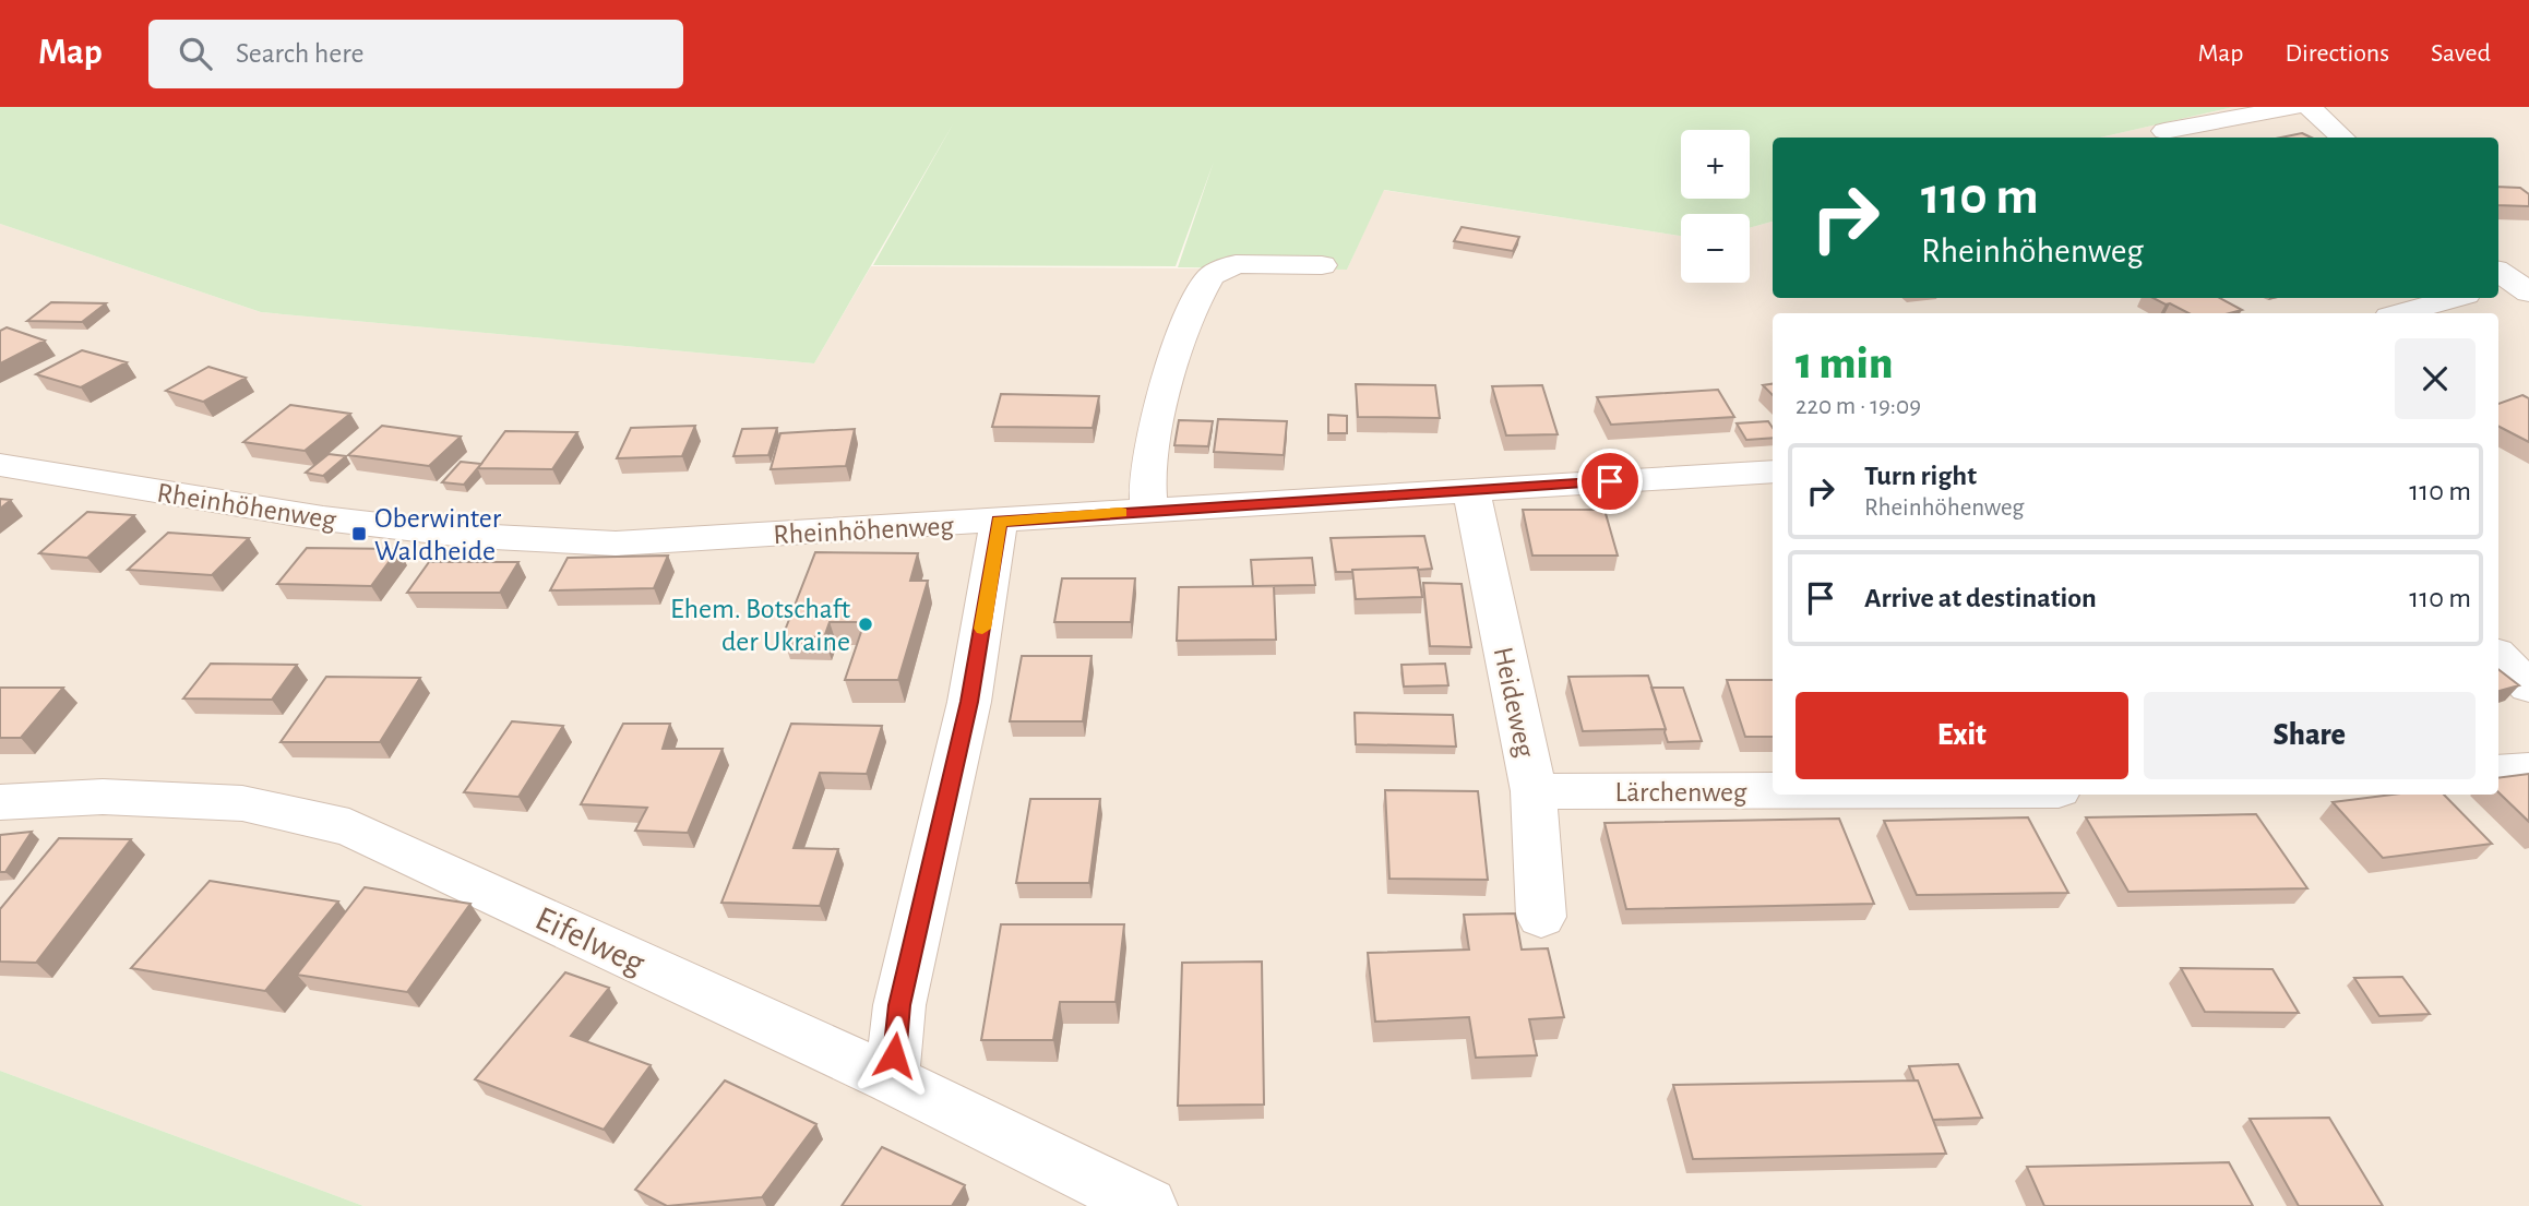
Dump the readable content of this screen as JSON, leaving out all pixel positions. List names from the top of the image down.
{
  "streets": {
    "street": [
      "Rheinhöhenweg",
      "Heideweg",
      "Lärchenweg",
      "Eifelweg"
    ]
  },
  "crossings": [
    ["Rheinhöhenweg", "Heideweg"],
    ["Heideweg", "Lärchenweg"]
  ],
  "places": {
    "transit": ["Oberwinter Waldheide"],
    "other": ["Ehem. Botschaft der Ukraine"]
  },
  "page": {
    "header": "Map",
    "search": "Search here",
    "nav": ["Map", "Directions", "Saved"],
    "map_buttons": ["+", "−"],
    "turn": ["110 m", "Rheinhöhenweg"],
    "heading": ["1 min", "220 m · 19:09"],
    "list": [
      {
        "name": "Turn right",
        "note": "Rheinhöhenweg",
        "value": "110 m"
      },
      {
        "name": "Arrive at destination",
        "value": "110 m"
      }
    ],
    "buttons": ["Exit", "Share"]
  }
}
